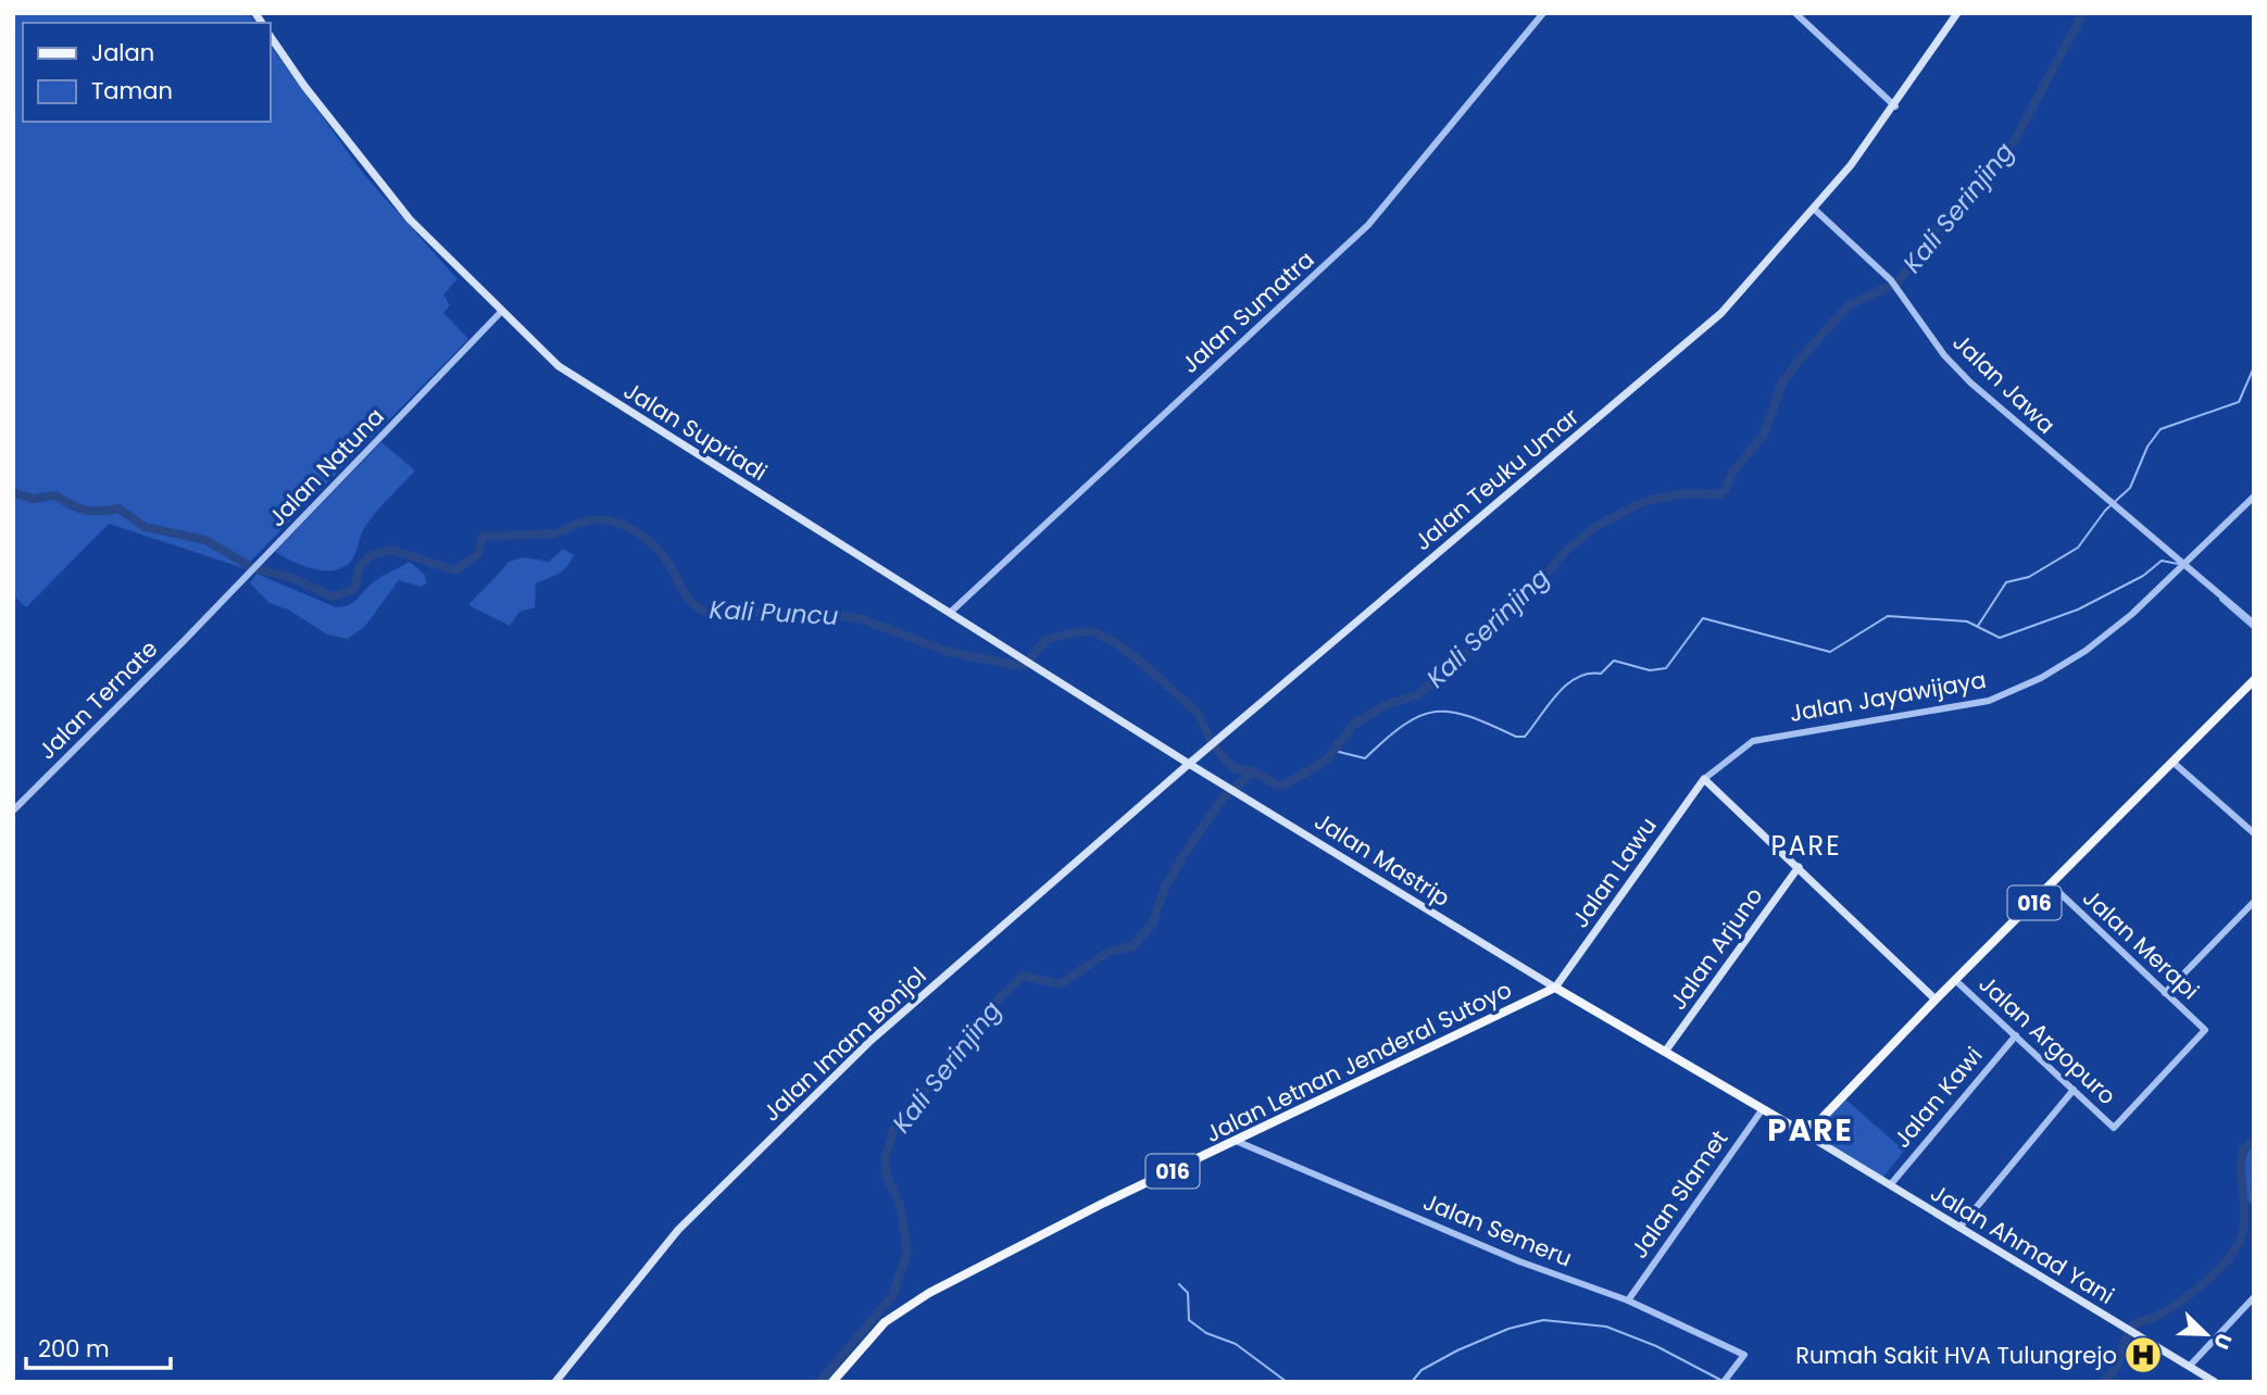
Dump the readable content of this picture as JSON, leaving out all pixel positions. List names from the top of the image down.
{
  "streets": {
    "main road": [
      "Jalan Supriadi",
      "Jalan Teuku Umar",
      "Jalan Mastrip",
      "Jalan Lawu",
      "016",
      "Jalan Arjuno",
      "Jalan Imam Bonjol",
      "Jalan Letnan Jenderal Sutoyo",
      "Jalan Ahmad Yani"
    ],
    "street": [
      "Jalan Sumatra",
      "Jalan Jawa",
      "Jalan Natuna",
      "Jalan Jayawijaya",
      "Jalan Ternate",
      "Jalan Merapi",
      "Jalan Argopuro",
      "Jalan Kawi",
      "Jalan Slamet",
      "Jalan Semeru"
    ]
  },
  "crossings": [
    ["Jalan Sumatra", "Jalan Supriadi"],
    ["Jalan Jawa", "Jalan Teuku Umar"],
    ["Jalan Jawa", "Jalan Jayawijaya"],
    ["Jalan Supriadi", "Jalan Natuna"],
    ["Jalan Supriadi", "Jalan Teuku Umar"],
    ["Jalan Supriadi", "Jalan Mastrip"],
    ["Jalan Supriadi", "Jalan Imam Bonjol"],
    ["Jalan Natuna", "Jalan Ternate"],
    ["Jalan Teuku Umar", "Jalan Mastrip"],
    ["Jalan Teuku Umar", "Jalan Imam Bonjol"],
    ["Jalan Jayawijaya", "Jalan Lawu"],
    ["Jalan Mastrip", "Jalan Lawu"],
    ["Jalan Mastrip", "Jalan Imam Bonjol"],
    ["Jalan Mastrip", "Jalan Letnan Jenderal Sutoyo"],
    ["Jalan Lawu", "Jalan Letnan Jenderal Sutoyo"],
    ["016", "Jalan Merapi"],
    ["016", "Jalan Argopuro"],
    ["016", "Jalan Letnan Jenderal Sutoyo"],
    ["016", "Jalan Ahmad Yani"],
    ["Jalan Merapi", "Jalan Argopuro"],
    ["Jalan Argopuro", "Jalan Kawi"],
    ["Jalan Letnan Jenderal Sutoyo", "Jalan Semeru"],
    ["Jalan Kawi", "Jalan Ahmad Yani"],
    ["Jalan Slamet", "Jalan Semeru"]
  ],
  "districts": ["PARE", "PARE"],
  "water": ["Kali Serinjing", "Kali Puncu"],
  "places": {
    "hospital": ["Rumah Sakit HVA Tulungrejo"]
  },
  "legend": ["Jalan", "Taman"],
  "scale_bar": "200 m",
  "north": "bottom right"
}
